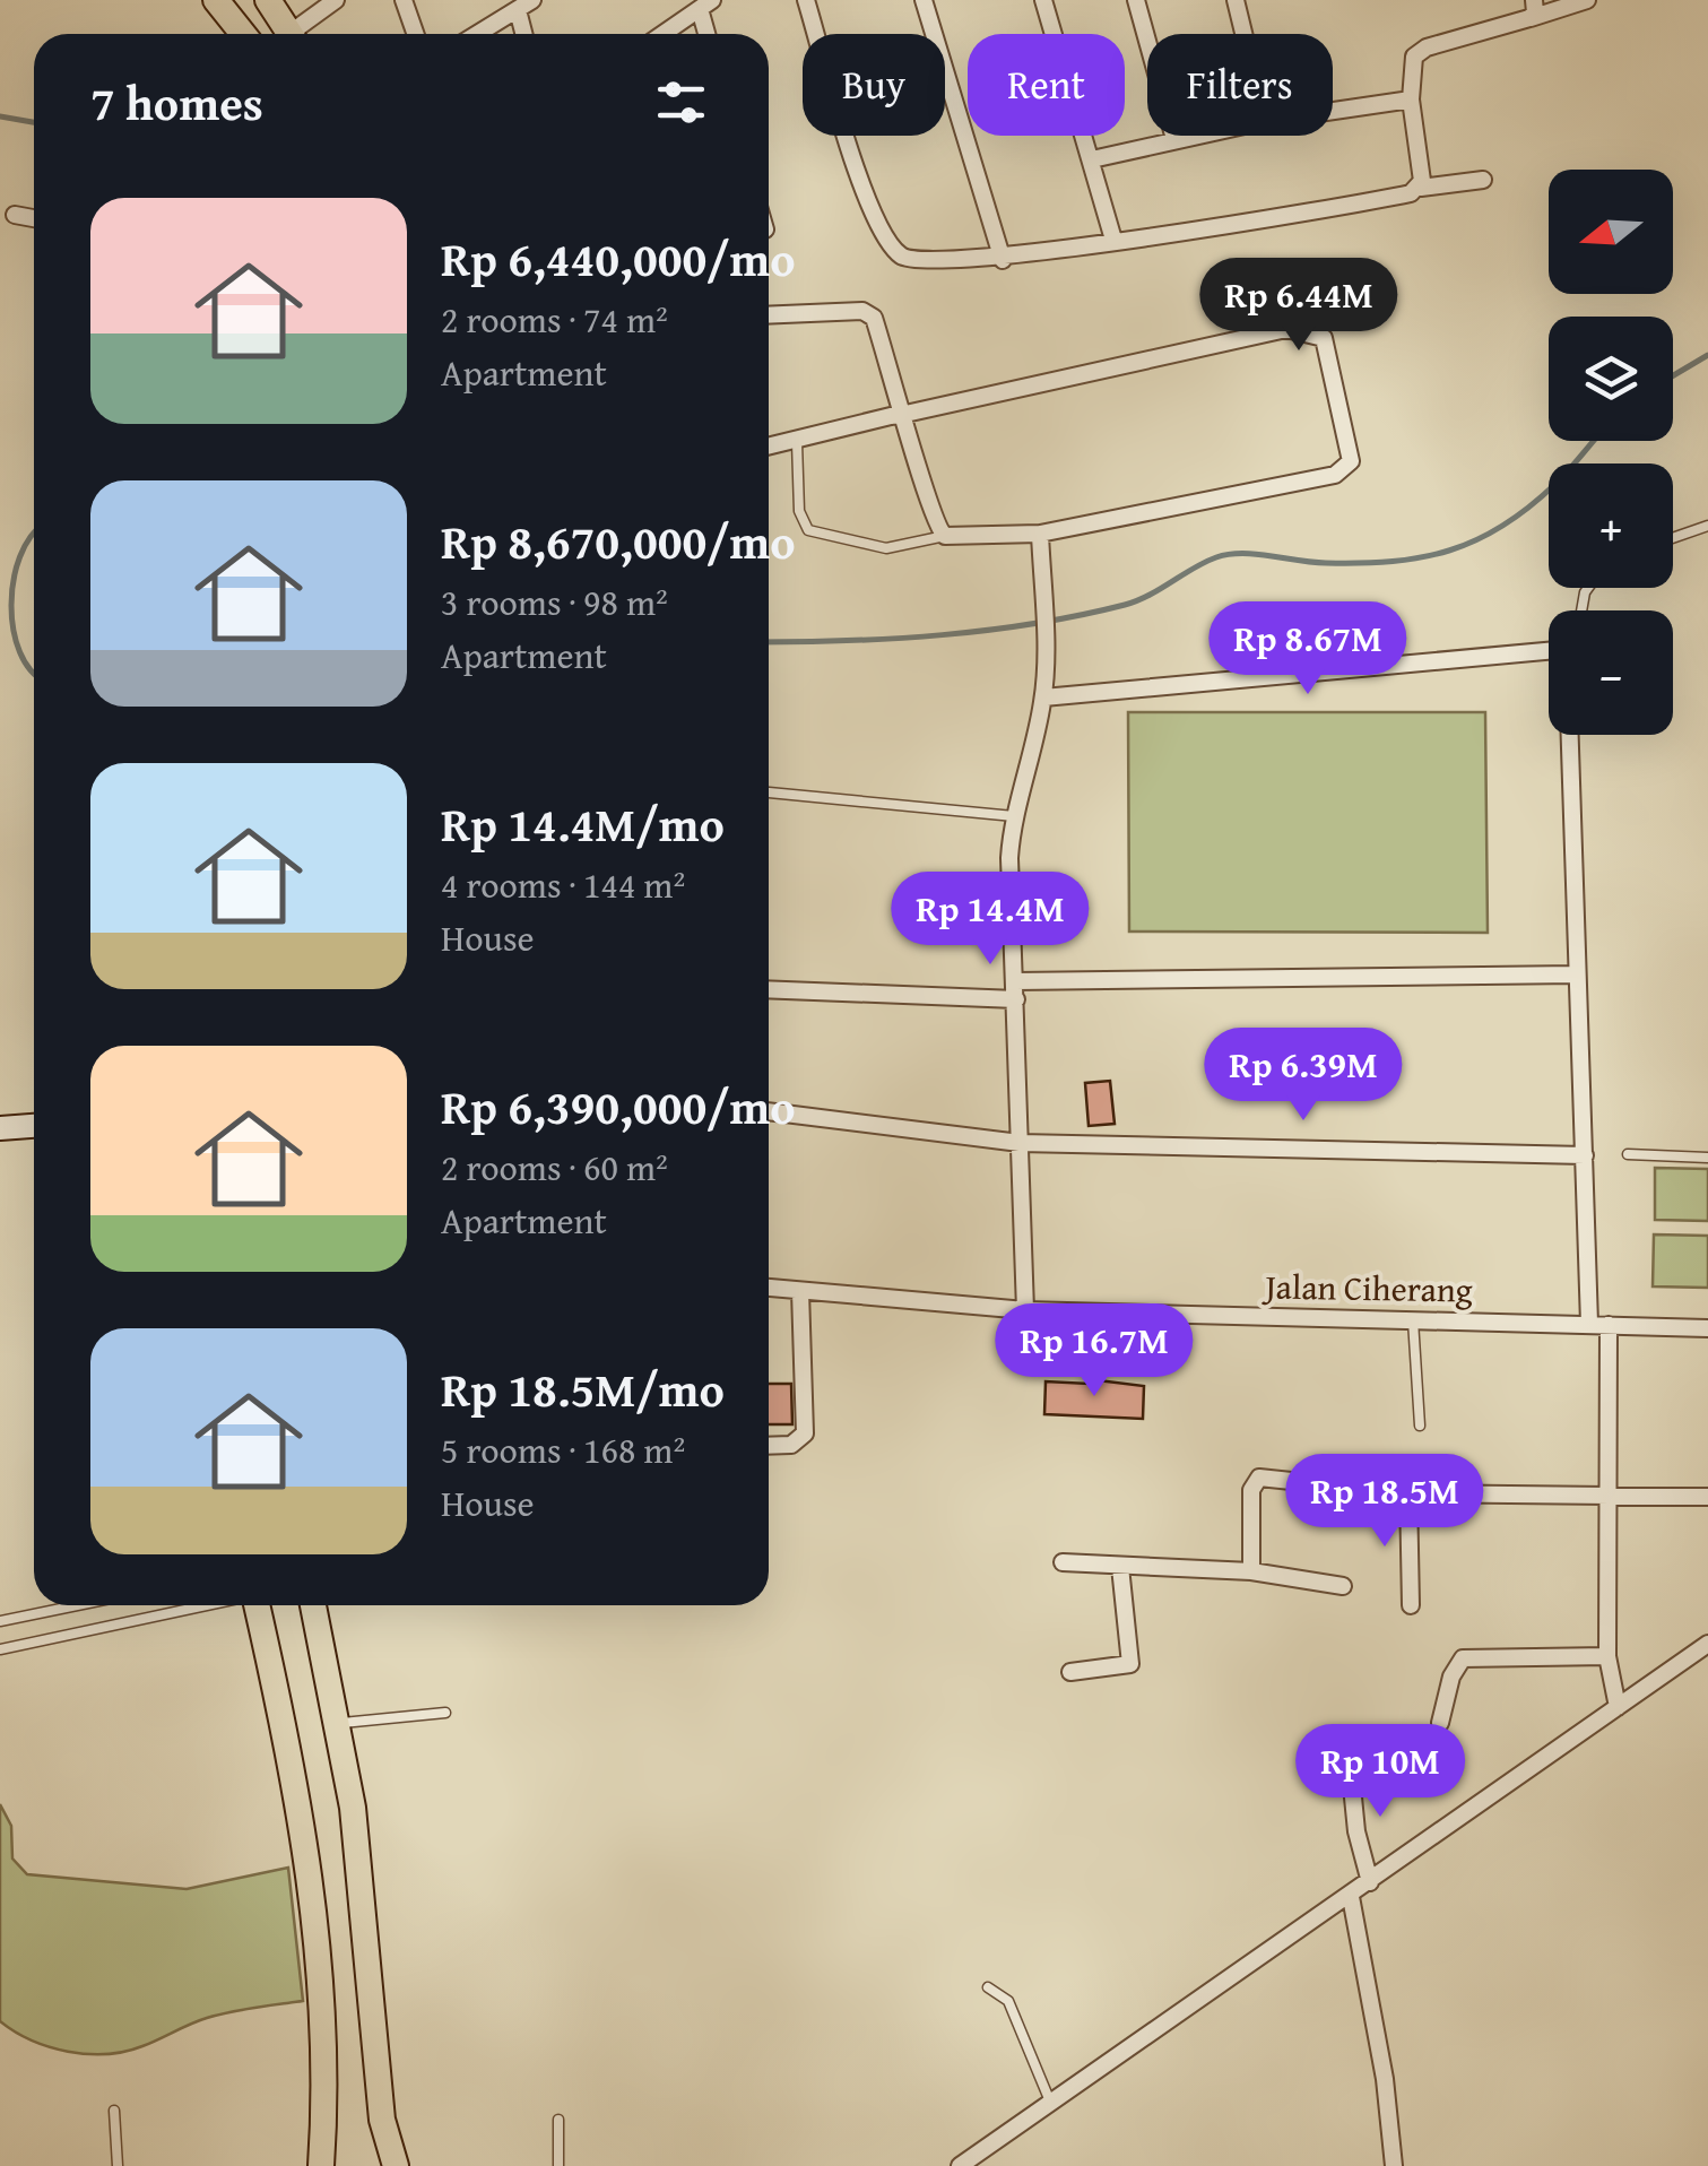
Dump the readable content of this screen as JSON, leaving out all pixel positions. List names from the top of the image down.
{
  "streets": {
    "street": ["Jalan Ciherang"]
  },
  "north": "left",
  "page": {
    "chip": ["Buy", "Rent", "Filters"],
    "heading": "7 homes",
    "map_buttons": ["+", "−"],
    "list": [
      {
        "name": "Rp 6,440,000/mo",
        "note": "2 rooms · 74 m² · Apartment"
      },
      {
        "name": "Rp 8,670,000/mo",
        "note": "3 rooms · 98 m² · Apartment"
      },
      {
        "name": "Rp 14.4M/mo",
        "note": "4 rooms · 144 m² · House"
      },
      {
        "name": "Rp 6,390,000/mo",
        "note": "2 rooms · 60 m² · Apartment"
      },
      {
        "name": "Rp 18.5M/mo",
        "note": "5 rooms · 168 m² · House"
      }
    ],
    "price": [
      "Rp 6.44M",
      "Rp 8.67M",
      "Rp 14.4M",
      "Rp 6.39M",
      "Rp 16.7M",
      "Rp 18.5M",
      "Rp 10M"
    ]
  }
}
